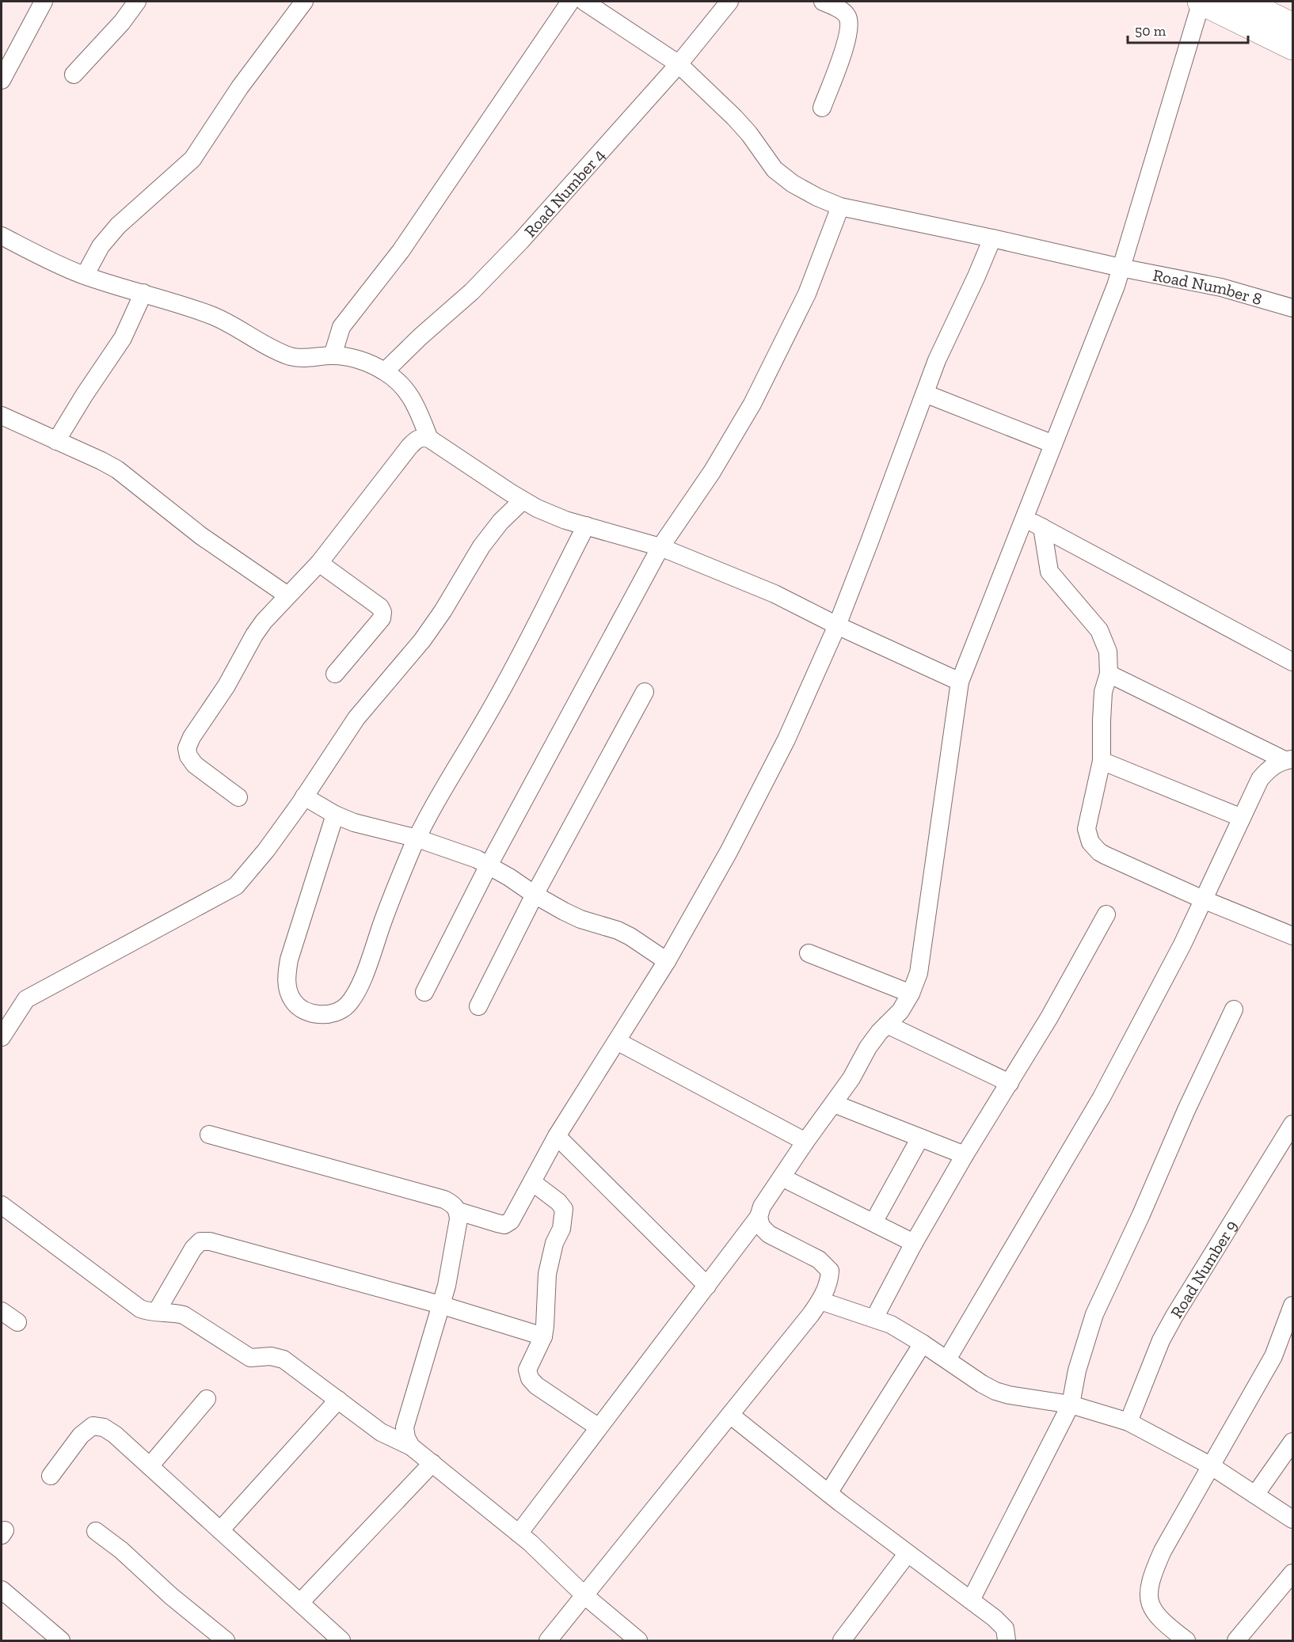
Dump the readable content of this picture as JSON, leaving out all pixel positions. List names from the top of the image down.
{
  "streets": {
    "street": ["Road Number 4", "Road Number 8", "Road Number 9"]
  },
  "crossings": [
    ["Road Number 4", "Road Number 8"]
  ],
  "scale_bar": "50 m"
}
